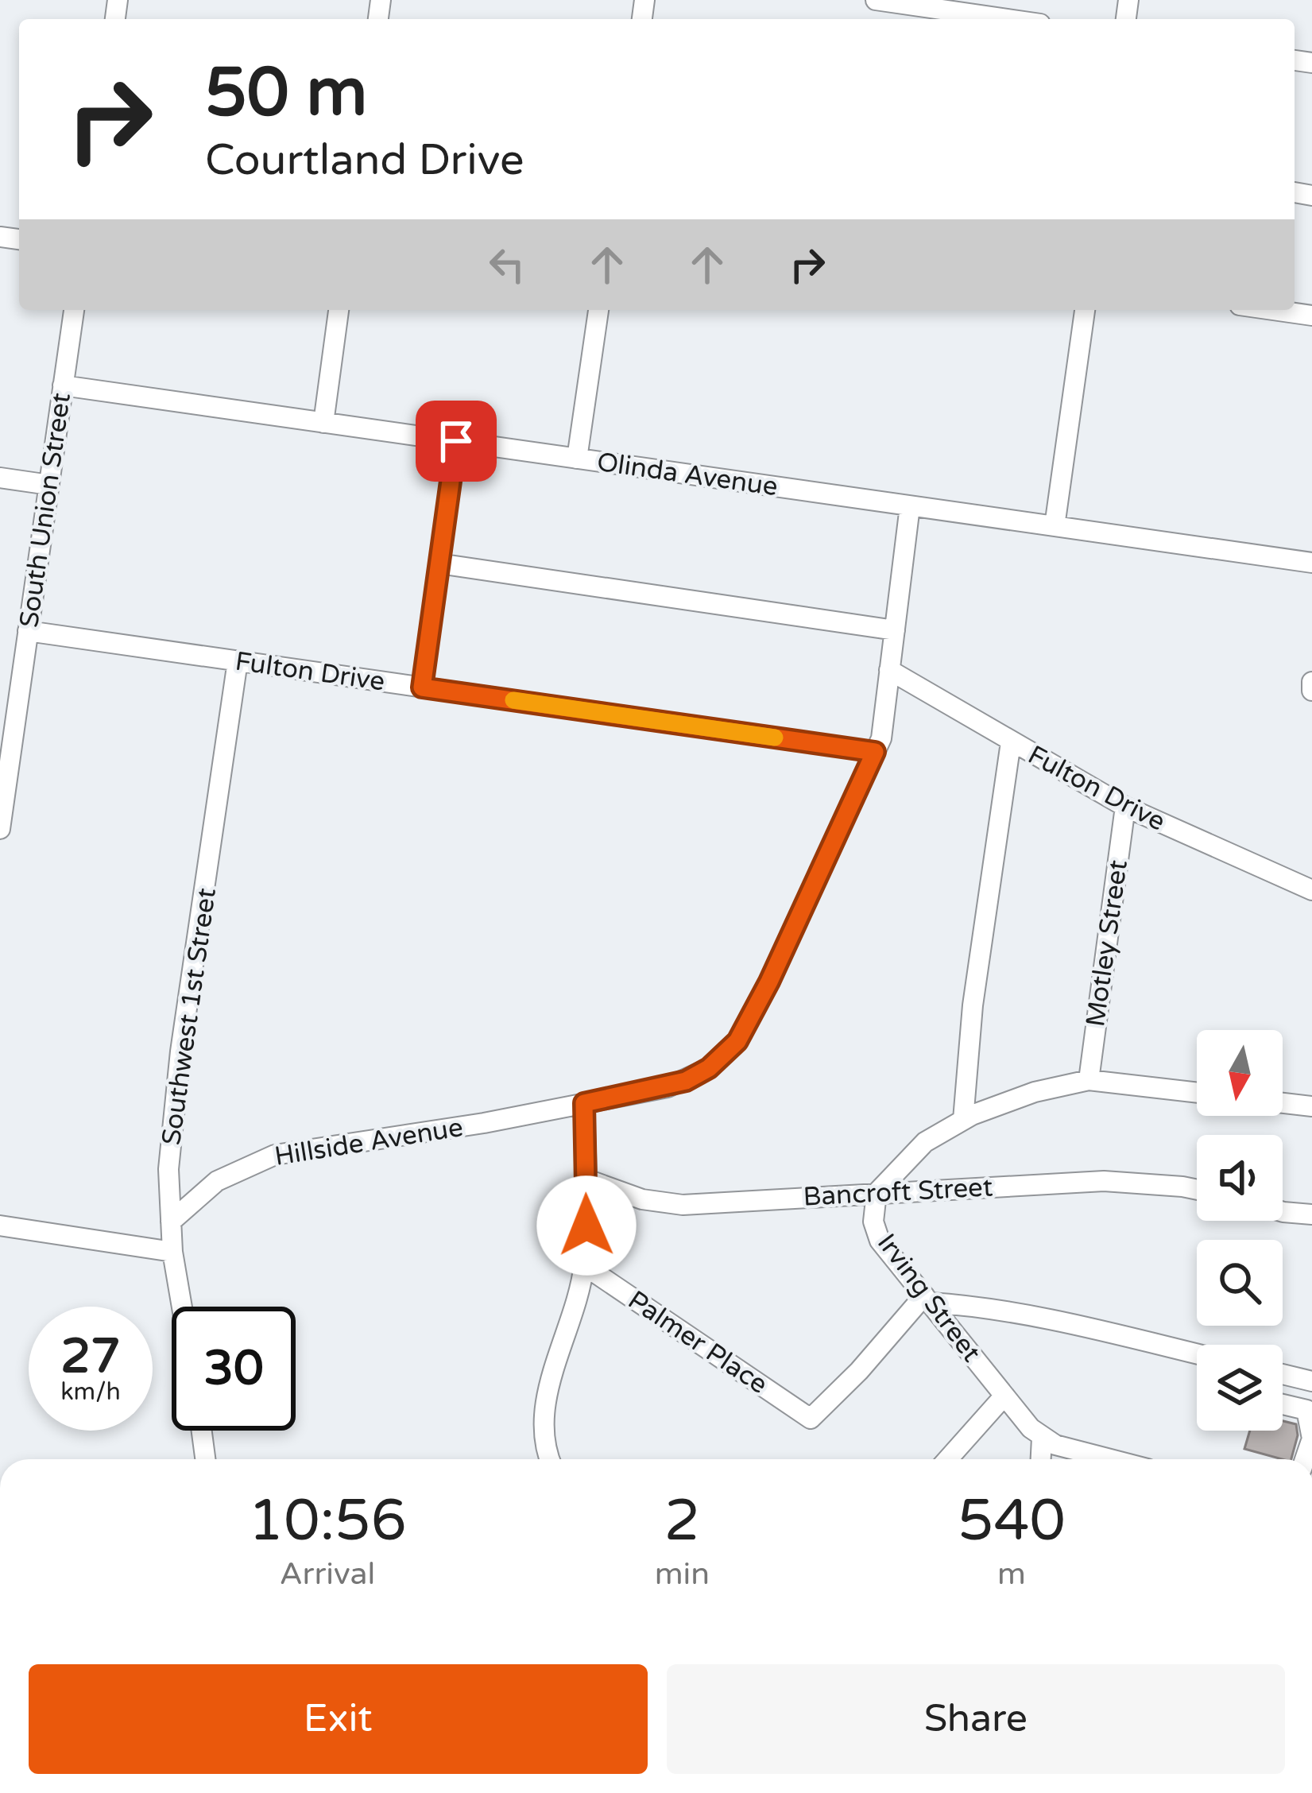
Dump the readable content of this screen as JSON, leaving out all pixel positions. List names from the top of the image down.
{
  "streets": {
    "street": [
      "Olinda Avenue",
      "South Union Street",
      "Fulton Drive",
      "Motley Street",
      "Southwest 1st Street",
      "Hillside Avenue",
      "Bancroft Street",
      "Irving Street",
      "Palmer Place"
    ]
  },
  "crossings": [
    ["Olinda Avenue", "South Union Street"],
    ["Olinda Avenue", "Hillside Avenue"],
    ["South Union Street", "Fulton Drive"],
    ["Fulton Drive", "Motley Street"],
    ["Fulton Drive", "Southwest 1st Street"],
    ["Fulton Drive", "Hillside Avenue"],
    ["Southwest 1st Street", "Hillside Avenue"],
    ["Bancroft Street", "Irving Street"],
    ["Irving Street", "Palmer Place"]
  ],
  "north": "bottom",
  "page": {
    "turn": ["50 m", "Courtland Drive"],
    "speed": "27 km/h",
    "limit": "30",
    "eta": [
      "10:56",
      "Arrival",
      "2",
      "min",
      "540",
      "m"
    ],
    "buttons": ["Exit", "Share"]
  }
}
